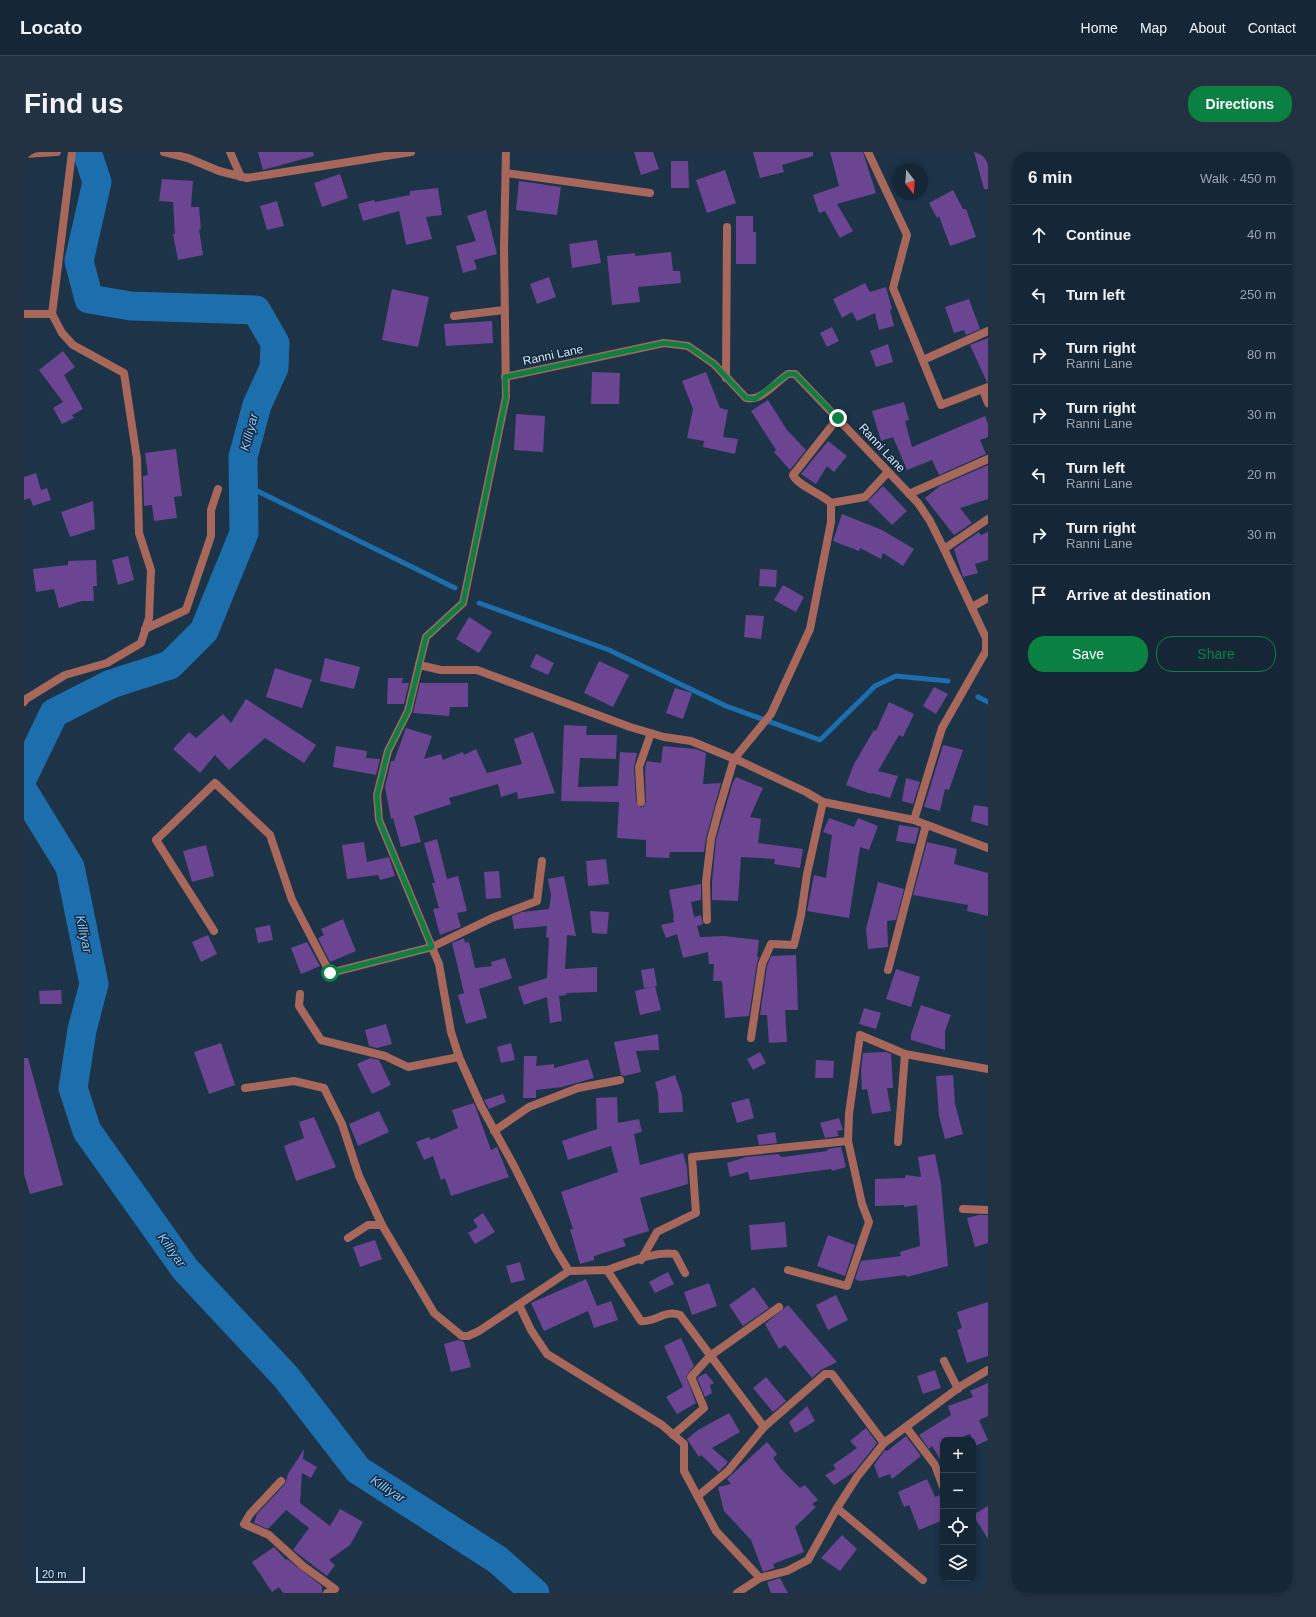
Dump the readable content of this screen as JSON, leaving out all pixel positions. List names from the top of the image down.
{
  "streets": {
    "street": ["Ranni Lane"]
  },
  "water": ["Killiyar"],
  "scale_bar": "20 m",
  "north": "bottom",
  "page": {
    "header": "Locato",
    "nav": [
      "Home",
      "Map",
      "About",
      "Contact"
    ],
    "buttons": [
      "Directions",
      ["Save", "Share"]
    ],
    "title": "Find us",
    "heading": ["6 min", "Walk · 450 m"],
    "list": [
      ["Continue", "40 m"],
      ["Turn left", "250 m"],
      ["Turn right", "Ranni Lane", "80 m"],
      ["Turn right", "Ranni Lane", "30 m"],
      ["Turn left", "Ranni Lane", "20 m"],
      ["Turn right", "Ranni Lane", "30 m"],
      "Arrive at destination"
    ],
    "map_buttons": ["+", "−"],
    "scale": "20 m"
  }
}
